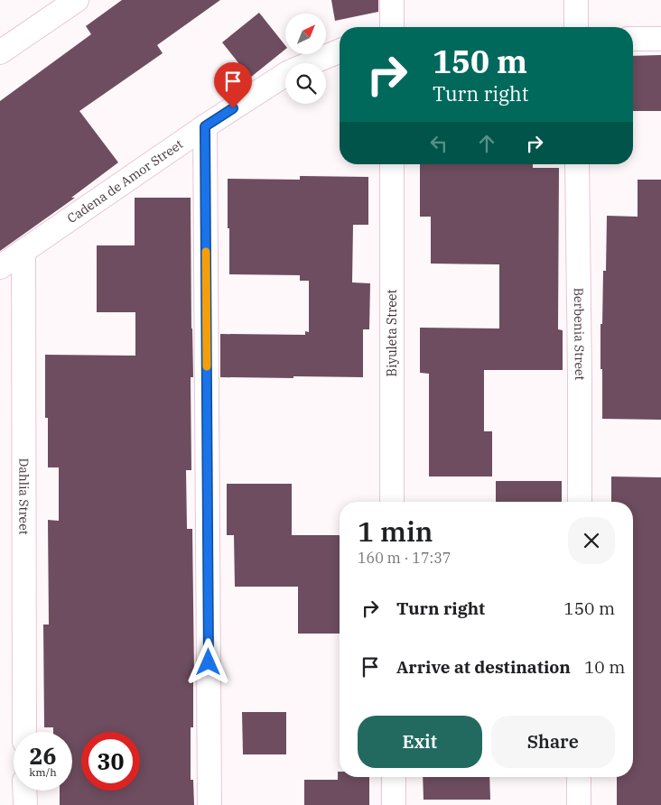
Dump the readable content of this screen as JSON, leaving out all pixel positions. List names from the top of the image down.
{
  "streets": {
    "street": [
      "Cadena de Amor Street",
      "Biyuleta Street",
      "Berbenia Street",
      "Dahlia Street"
    ]
  },
  "crossings": [
    ["Cadena de Amor Street", "Dahlia Street"]
  ],
  "north": "top right",
  "page": {
    "turn": ["150 m", "Turn right"],
    "heading": ["1 min", "160 m · 17:37"],
    "list": [
      {
        "name": "Turn right",
        "value": "150 m"
      },
      {
        "name": "Arrive at destination",
        "value": "10 m"
      }
    ],
    "buttons": ["Exit", "Share"],
    "speed": "26 km/h",
    "limit": "30"
  }
}
